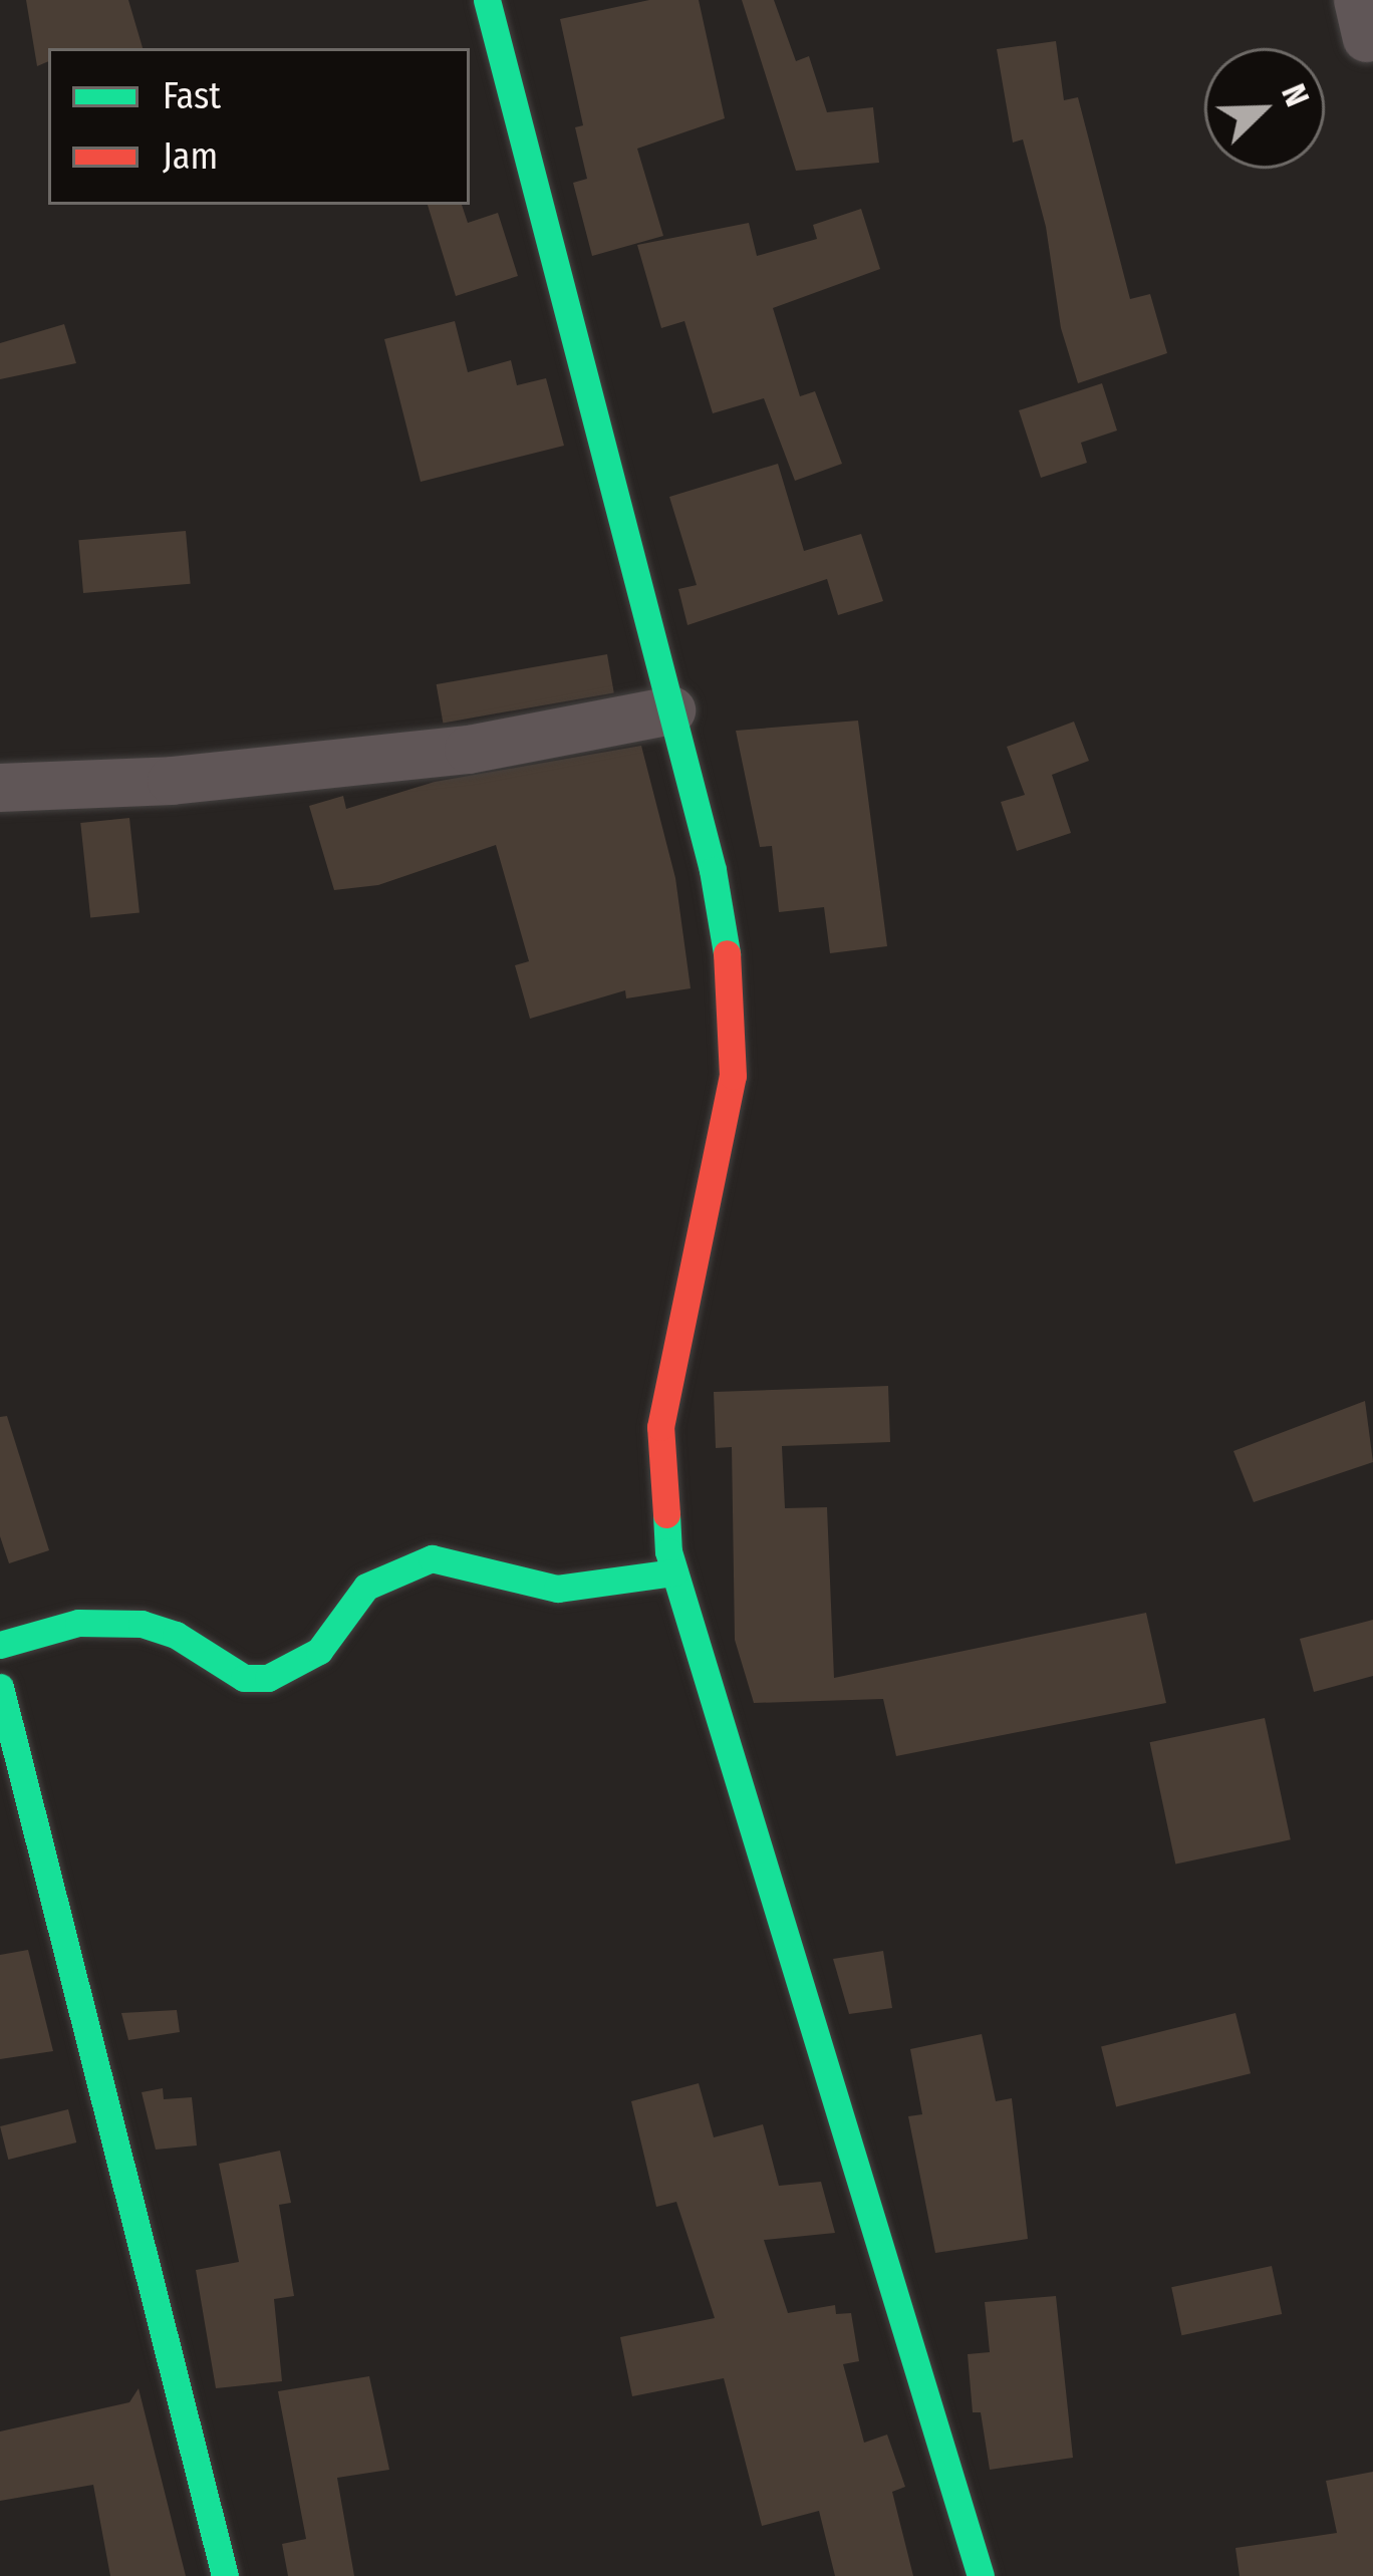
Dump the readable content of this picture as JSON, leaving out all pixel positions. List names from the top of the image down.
{
  "legend": ["Fast", "Jam"],
  "north": "top right"
}
